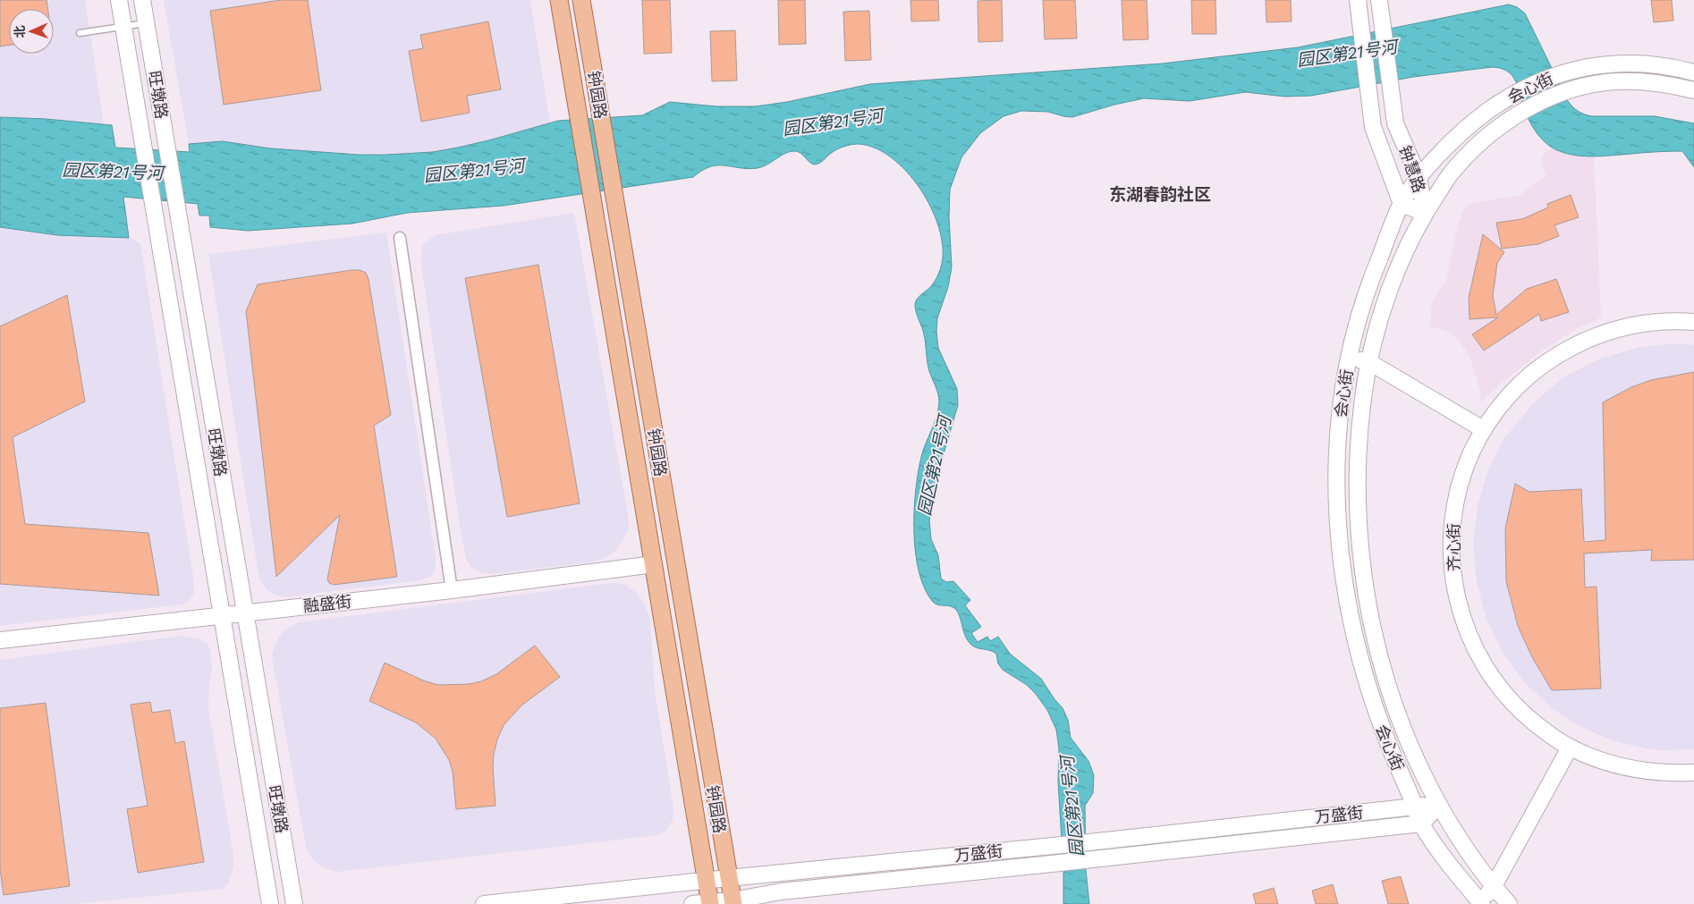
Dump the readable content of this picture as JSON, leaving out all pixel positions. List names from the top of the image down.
{
  "streets": {
    "main road": [
      "会心街",
      "旺墩路",
      "钟园路",
      "钟慧路",
      "齐心街",
      "融盛街",
      "万盛街"
    ]
  },
  "crossings": [
    ["会心街", "钟慧路"],
    ["会心街", "万盛街"],
    ["旺墩路", "融盛街"],
    ["钟园路", "融盛街"],
    ["钟园路", "万盛街"]
  ],
  "districts": ["东湖春韵社区"],
  "water": ["园区第21号河"],
  "north": "left"
}
